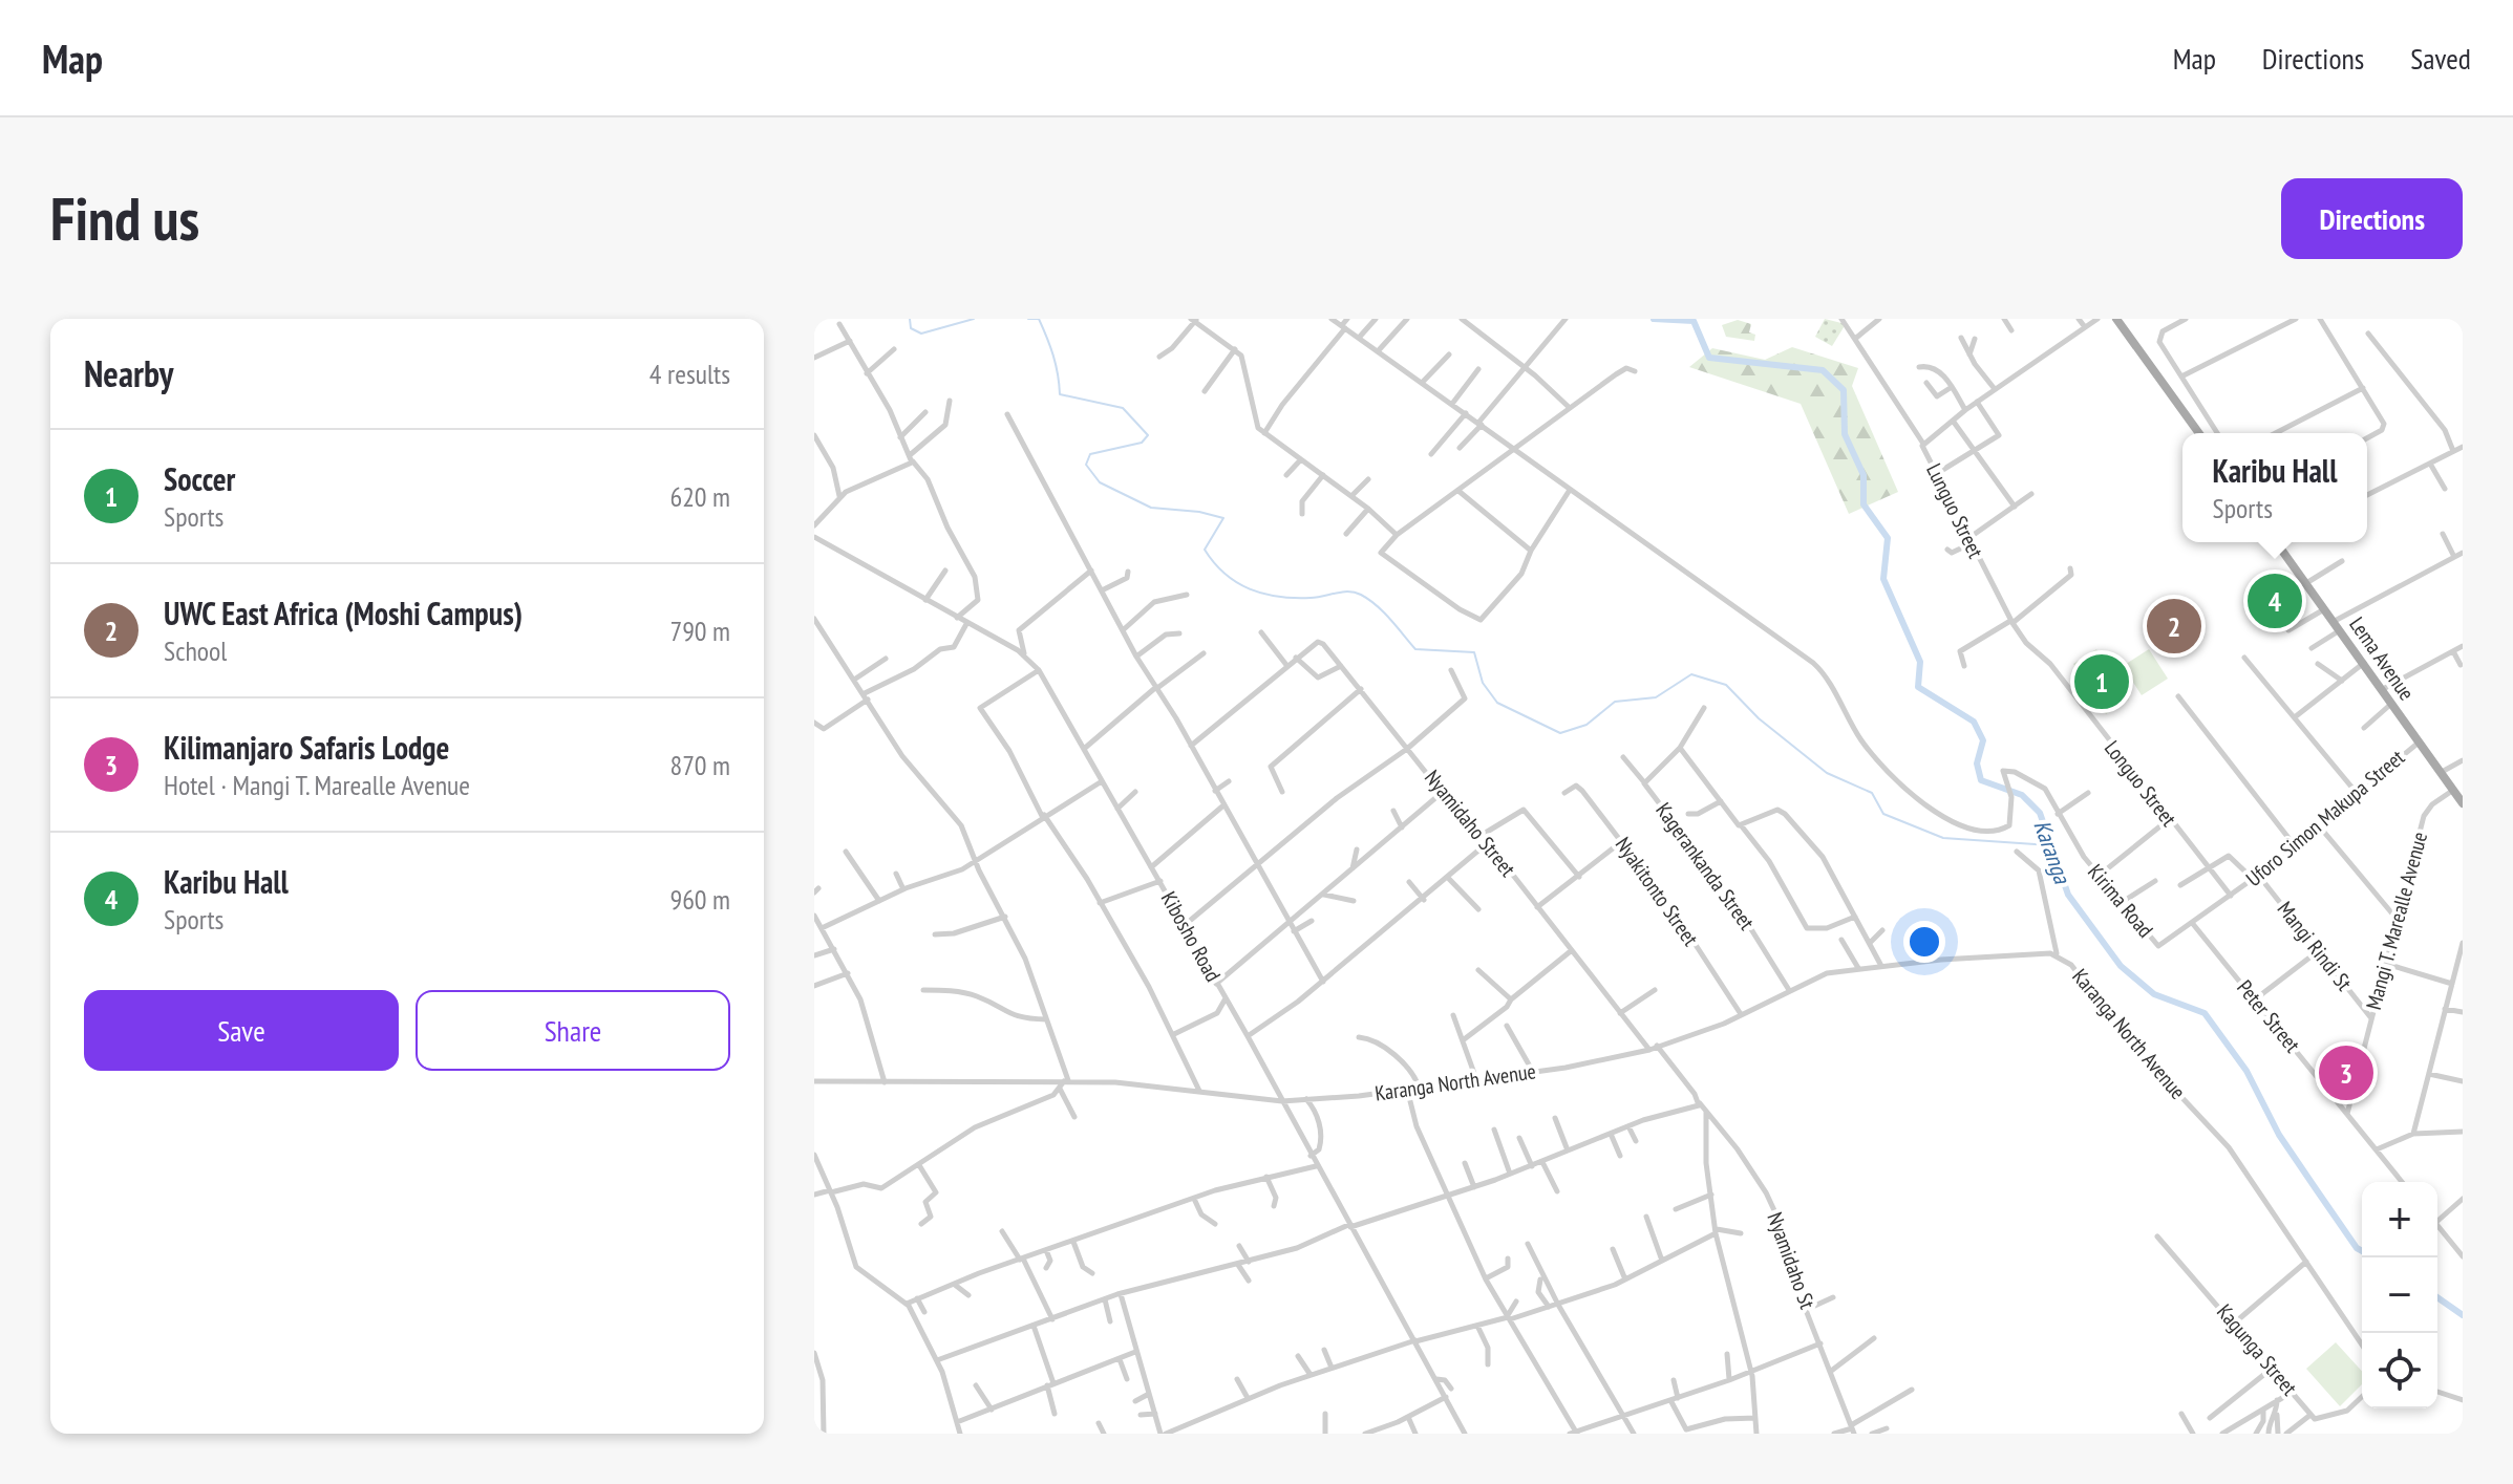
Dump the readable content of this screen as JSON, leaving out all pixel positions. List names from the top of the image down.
{
  "streets": {
    "main road": ["Lema Avenue"],
    "street": [
      "Lunguo Street",
      "Longuo Street",
      "Uforo Simon Makupa Street",
      "Nyamidaho Street",
      "Kagerankanda Street",
      "Nyakitonto Street",
      "Kirima Road",
      "Mangi T. Marealle Avenue",
      "Kibosho Road",
      "Mangi Rindi St",
      "Peter Street",
      "Karanga North Avenue",
      "Nyamidaho St",
      "Kagunga Street"
    ]
  },
  "crossings": [
    ["Lunguo Street", "Longuo Street"],
    ["Lema Avenue", "Uforo Simon Makupa Street"],
    ["Lema Avenue", "Mangi T. Marealle Avenue"],
    ["Longuo Street", "Uforo Simon Makupa Street"],
    ["Uforo Simon Makupa Street", "Kirima Road"],
    ["Uforo Simon Makupa Street", "Mangi Rindi St"],
    ["Uforo Simon Makupa Street", "Peter Street"],
    ["Nyamidaho Street", "Karanga North Avenue"],
    ["Kagerankanda Street", "Karanga North Avenue"],
    ["Nyakitonto Street", "Karanga North Avenue"],
    ["Kirima Road", "Peter Street"],
    ["Mangi T. Marealle Avenue", "Mangi Rindi St"],
    ["Mangi T. Marealle Avenue", "Peter Street"],
    ["Kibosho Road", "Karanga North Avenue"],
    ["Karanga North Avenue", "Nyamidaho St"]
  ],
  "water": ["Karanga"],
  "page": {
    "header": "Map",
    "nav": ["Map", "Directions", "Saved"],
    "buttons": [
      "Directions",
      ["Save", "Share"]
    ],
    "title": "Find us",
    "heading": ["Nearby", "4 results"],
    "list": [
      {
        "mark": "1",
        "name": "Soccer",
        "note": "Sports",
        "value": "620 m"
      },
      {
        "mark": "2",
        "name": "UWC East Africa (Moshi Campus)",
        "note": "School",
        "value": "790 m"
      },
      {
        "mark": "3",
        "name": "Kilimanjaro Safaris Lodge",
        "note": "Hotel · Mangi T. Marealle Avenue",
        "value": "870 m"
      },
      {
        "mark": "4",
        "name": "Karibu Hall",
        "note": "Sports",
        "value": "960 m"
      }
    ],
    "popup": ["Karibu Hall", "Sports"],
    "pins": [
      "4",
      "2",
      "1",
      "3"
    ],
    "map_buttons": ["+", "−"]
  }
}
